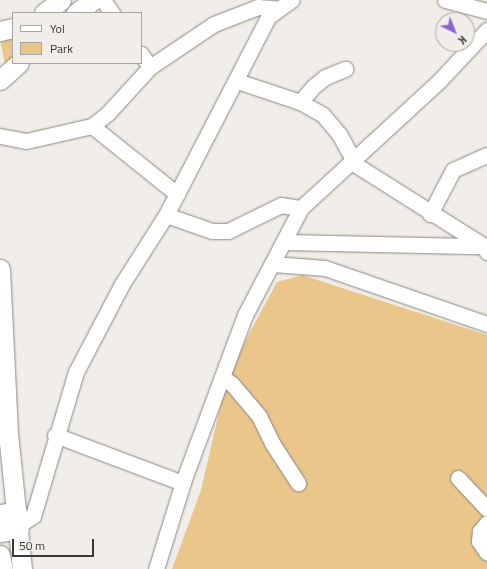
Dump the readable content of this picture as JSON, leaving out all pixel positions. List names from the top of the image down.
{
  "legend": ["Yol", "Park"],
  "scale_bar": "50 m",
  "north": "bottom right"
}
